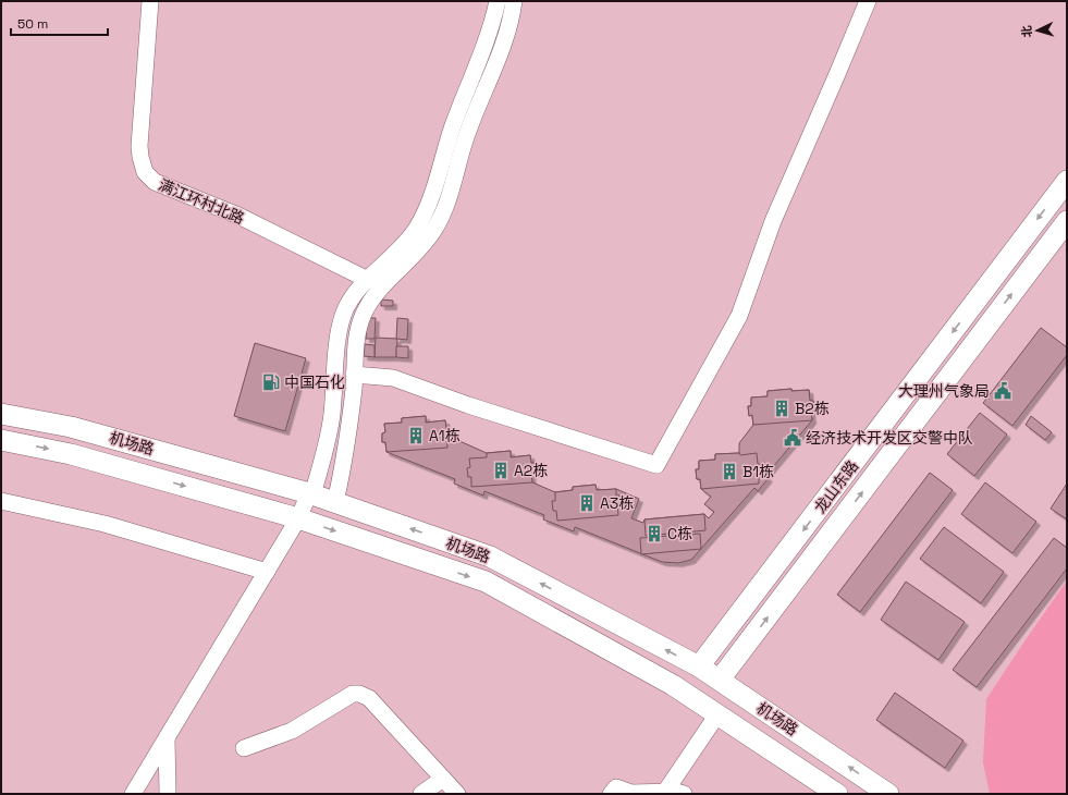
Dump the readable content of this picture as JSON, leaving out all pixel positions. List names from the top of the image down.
{
  "streets": {
    "main road": ["机场路", "龙山东路"],
    "street": ["满江环村北路"]
  },
  "crossings": [
    ["机场路", "龙山东路"]
  ],
  "places": {
    "fuel station": ["中国石化"],
    "public building": ["大理州气象局", "经济技术开发区交警中队"],
    "building": [
      "B2栋",
      "A1栋",
      "A2栋",
      "B1栋",
      "A3栋",
      "C栋"
    ]
  },
  "scale_bar": "50 m",
  "north": "left"
}
